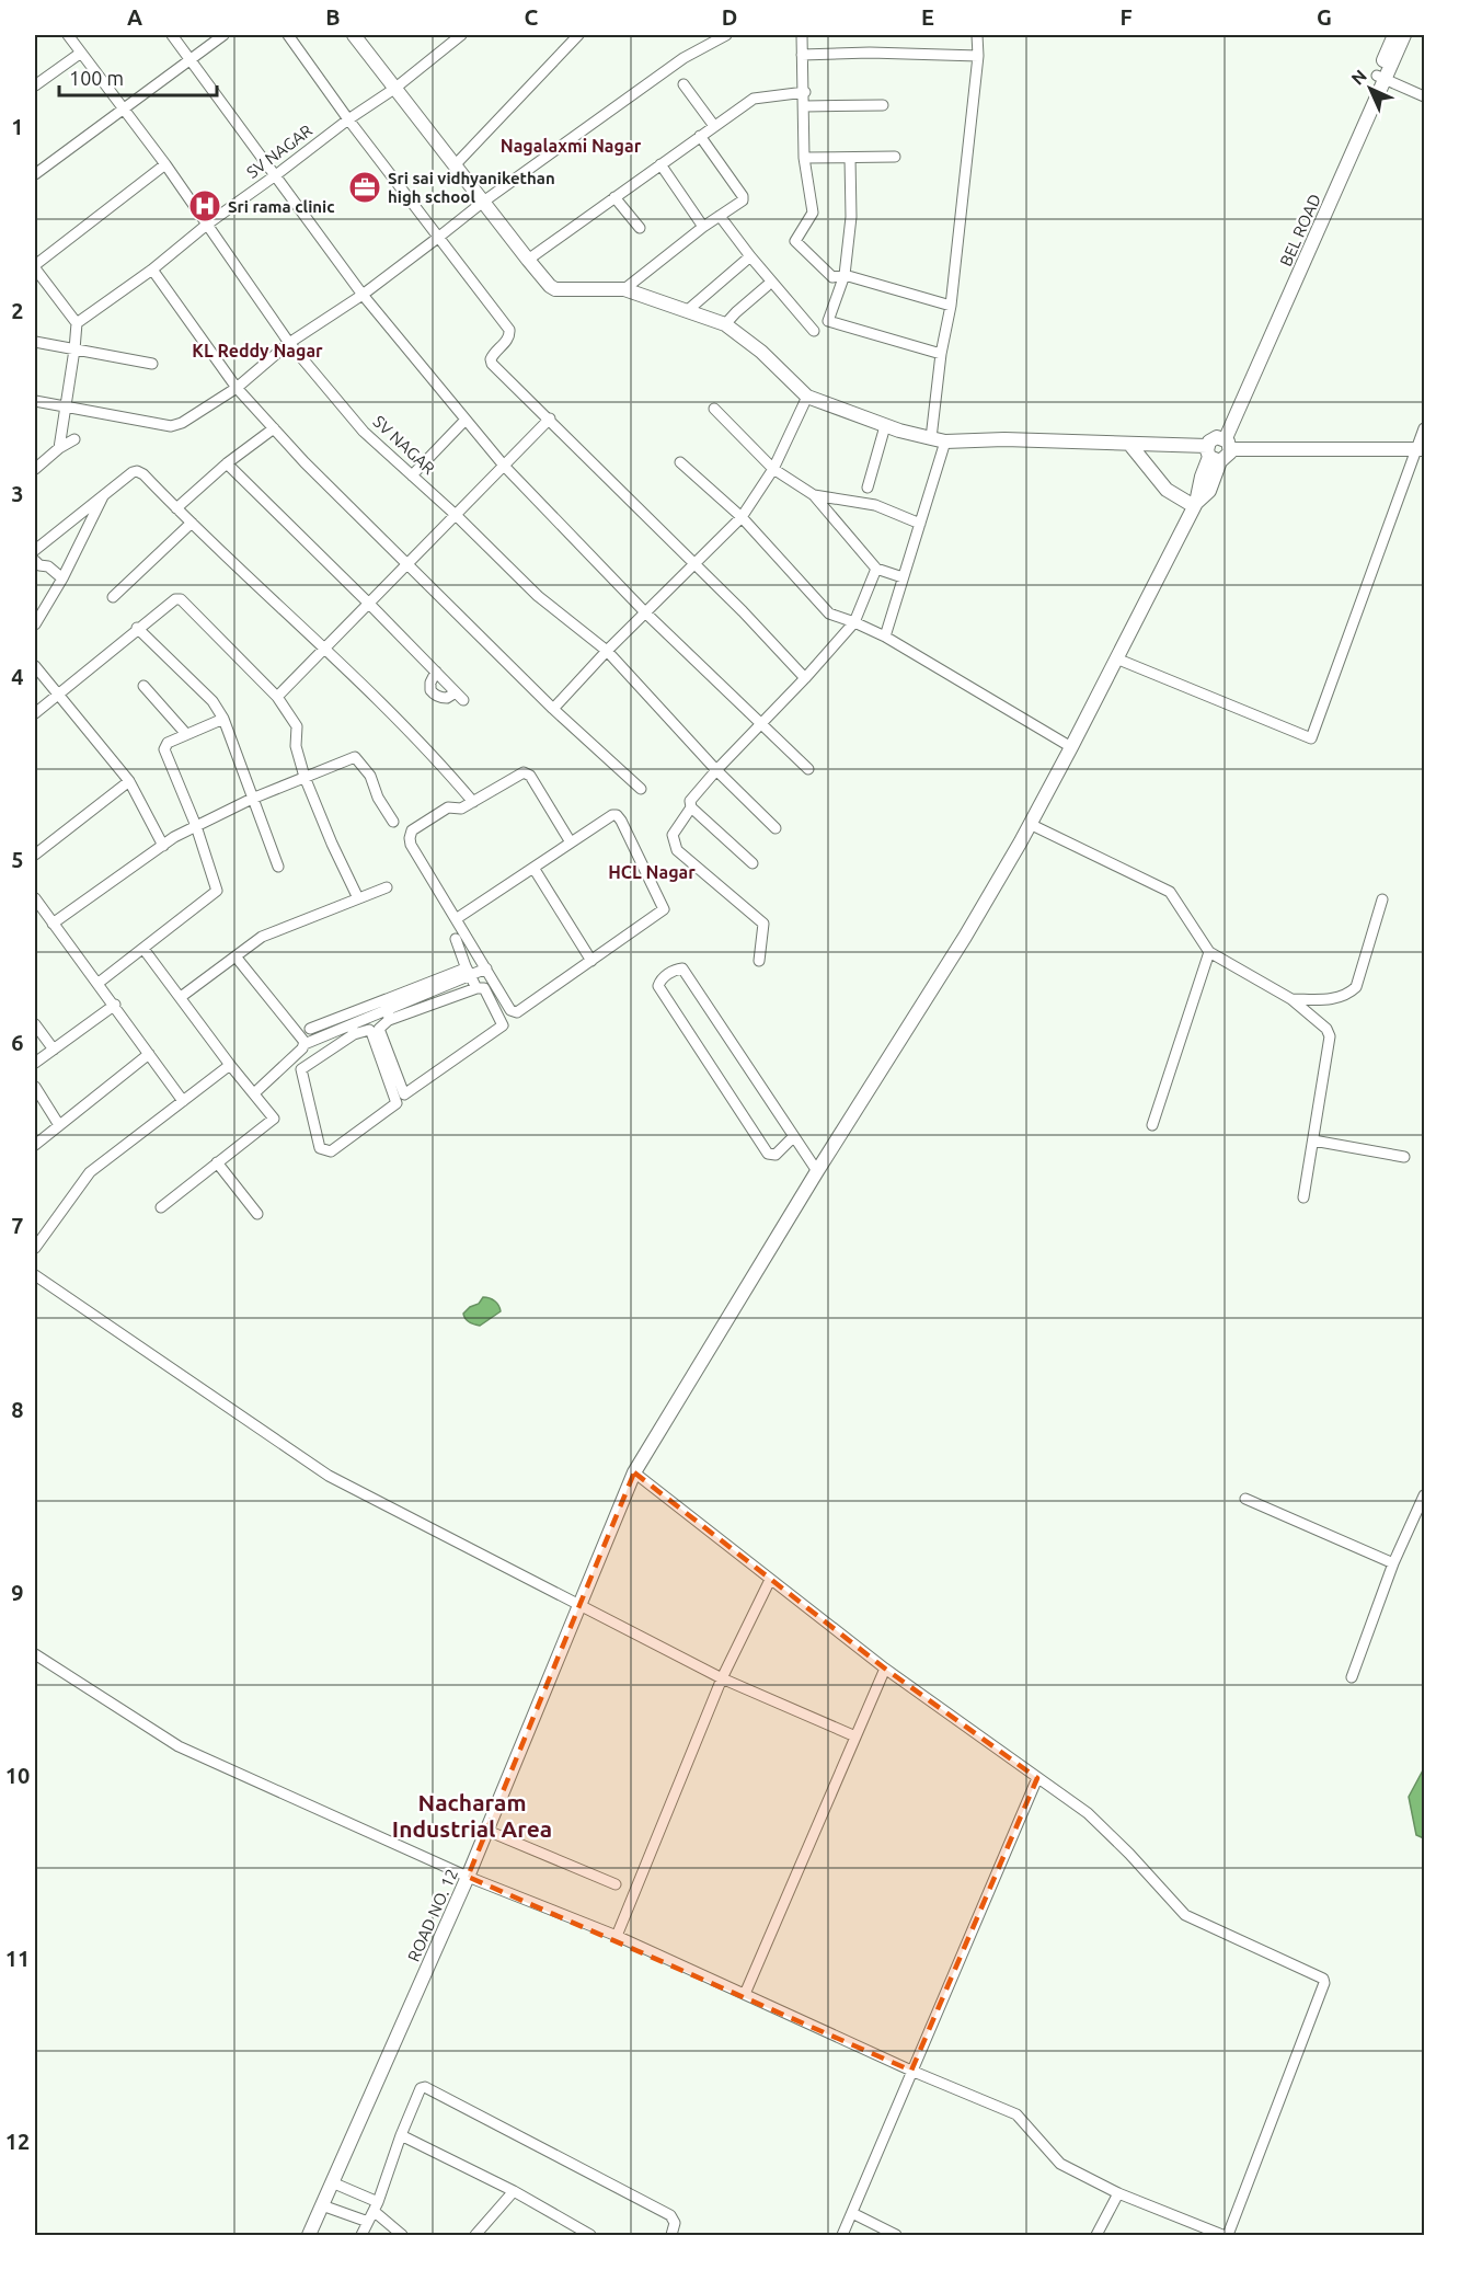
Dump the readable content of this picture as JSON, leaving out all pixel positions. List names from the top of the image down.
{
  "streets": {
    "street": ["SV NAGAR", "BEL ROAD", "ROAD NO. 12"]
  },
  "crossings": [
    ["BEL ROAD", "ROAD NO. 12"]
  ],
  "districts": [
    "Nagalaxmi Nagar",
    "KL Reddy Nagar",
    "HCL Nagar",
    "Nacharam Industrial Area"
  ],
  "places": {
    "office": ["Sri sai vidhyanikethan high school"],
    "hospital": ["Sri rama clinic"]
  },
  "scale_bar": "100 m",
  "north": "top left",
  "grid": {
    "columns": [
      "A",
      "B",
      "C",
      "D",
      "E",
      "F",
      "G"
    ],
    "rows": [
      "1",
      "2",
      "3",
      "4",
      "5",
      "6",
      "7",
      "8",
      "9",
      "10",
      "11",
      "12"
    ]
  }
}
